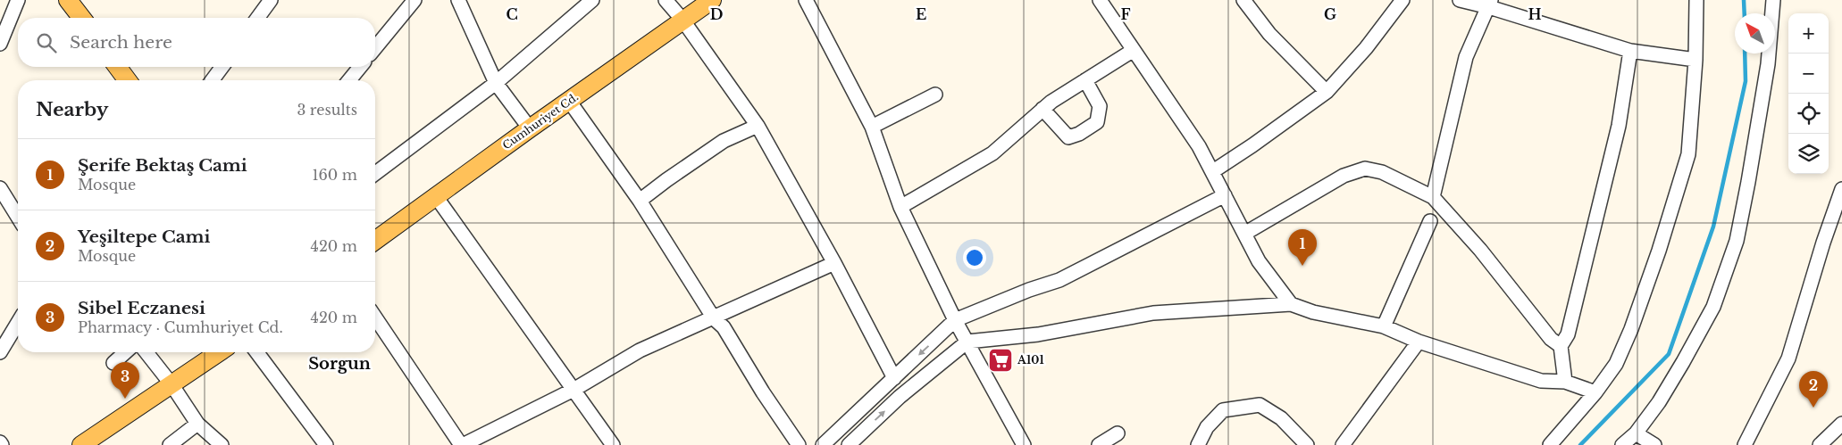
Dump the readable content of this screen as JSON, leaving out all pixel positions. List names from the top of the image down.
{
  "streets": {
    "main road": ["Cumhuriyet Cd."]
  },
  "districts": ["Sorgun"],
  "places": {
    "supermarket": ["A101"]
  },
  "north": "top left",
  "page": {
    "map_buttons": ["+", "−"],
    "search": "Search here",
    "heading": ["Nearby", "3 results"],
    "list": [
      {
        "mark": "1",
        "name": "Şerife Bektaş Cami",
        "note": "Mosque",
        "value": "160 m"
      },
      {
        "mark": "2",
        "name": "Yeşiltepe Cami",
        "note": "Mosque",
        "value": "420 m"
      },
      {
        "mark": "3",
        "name": "Sibel Eczanesi",
        "note": "Pharmacy · Cumhuriyet Cd.",
        "value": "420 m"
      }
    ],
    "pins": ["1", "3", "2"]
  },
  "grid": {
    "columns": [
      "C",
      "D",
      "E",
      "F",
      "G",
      "H"
    ]
  }
}
